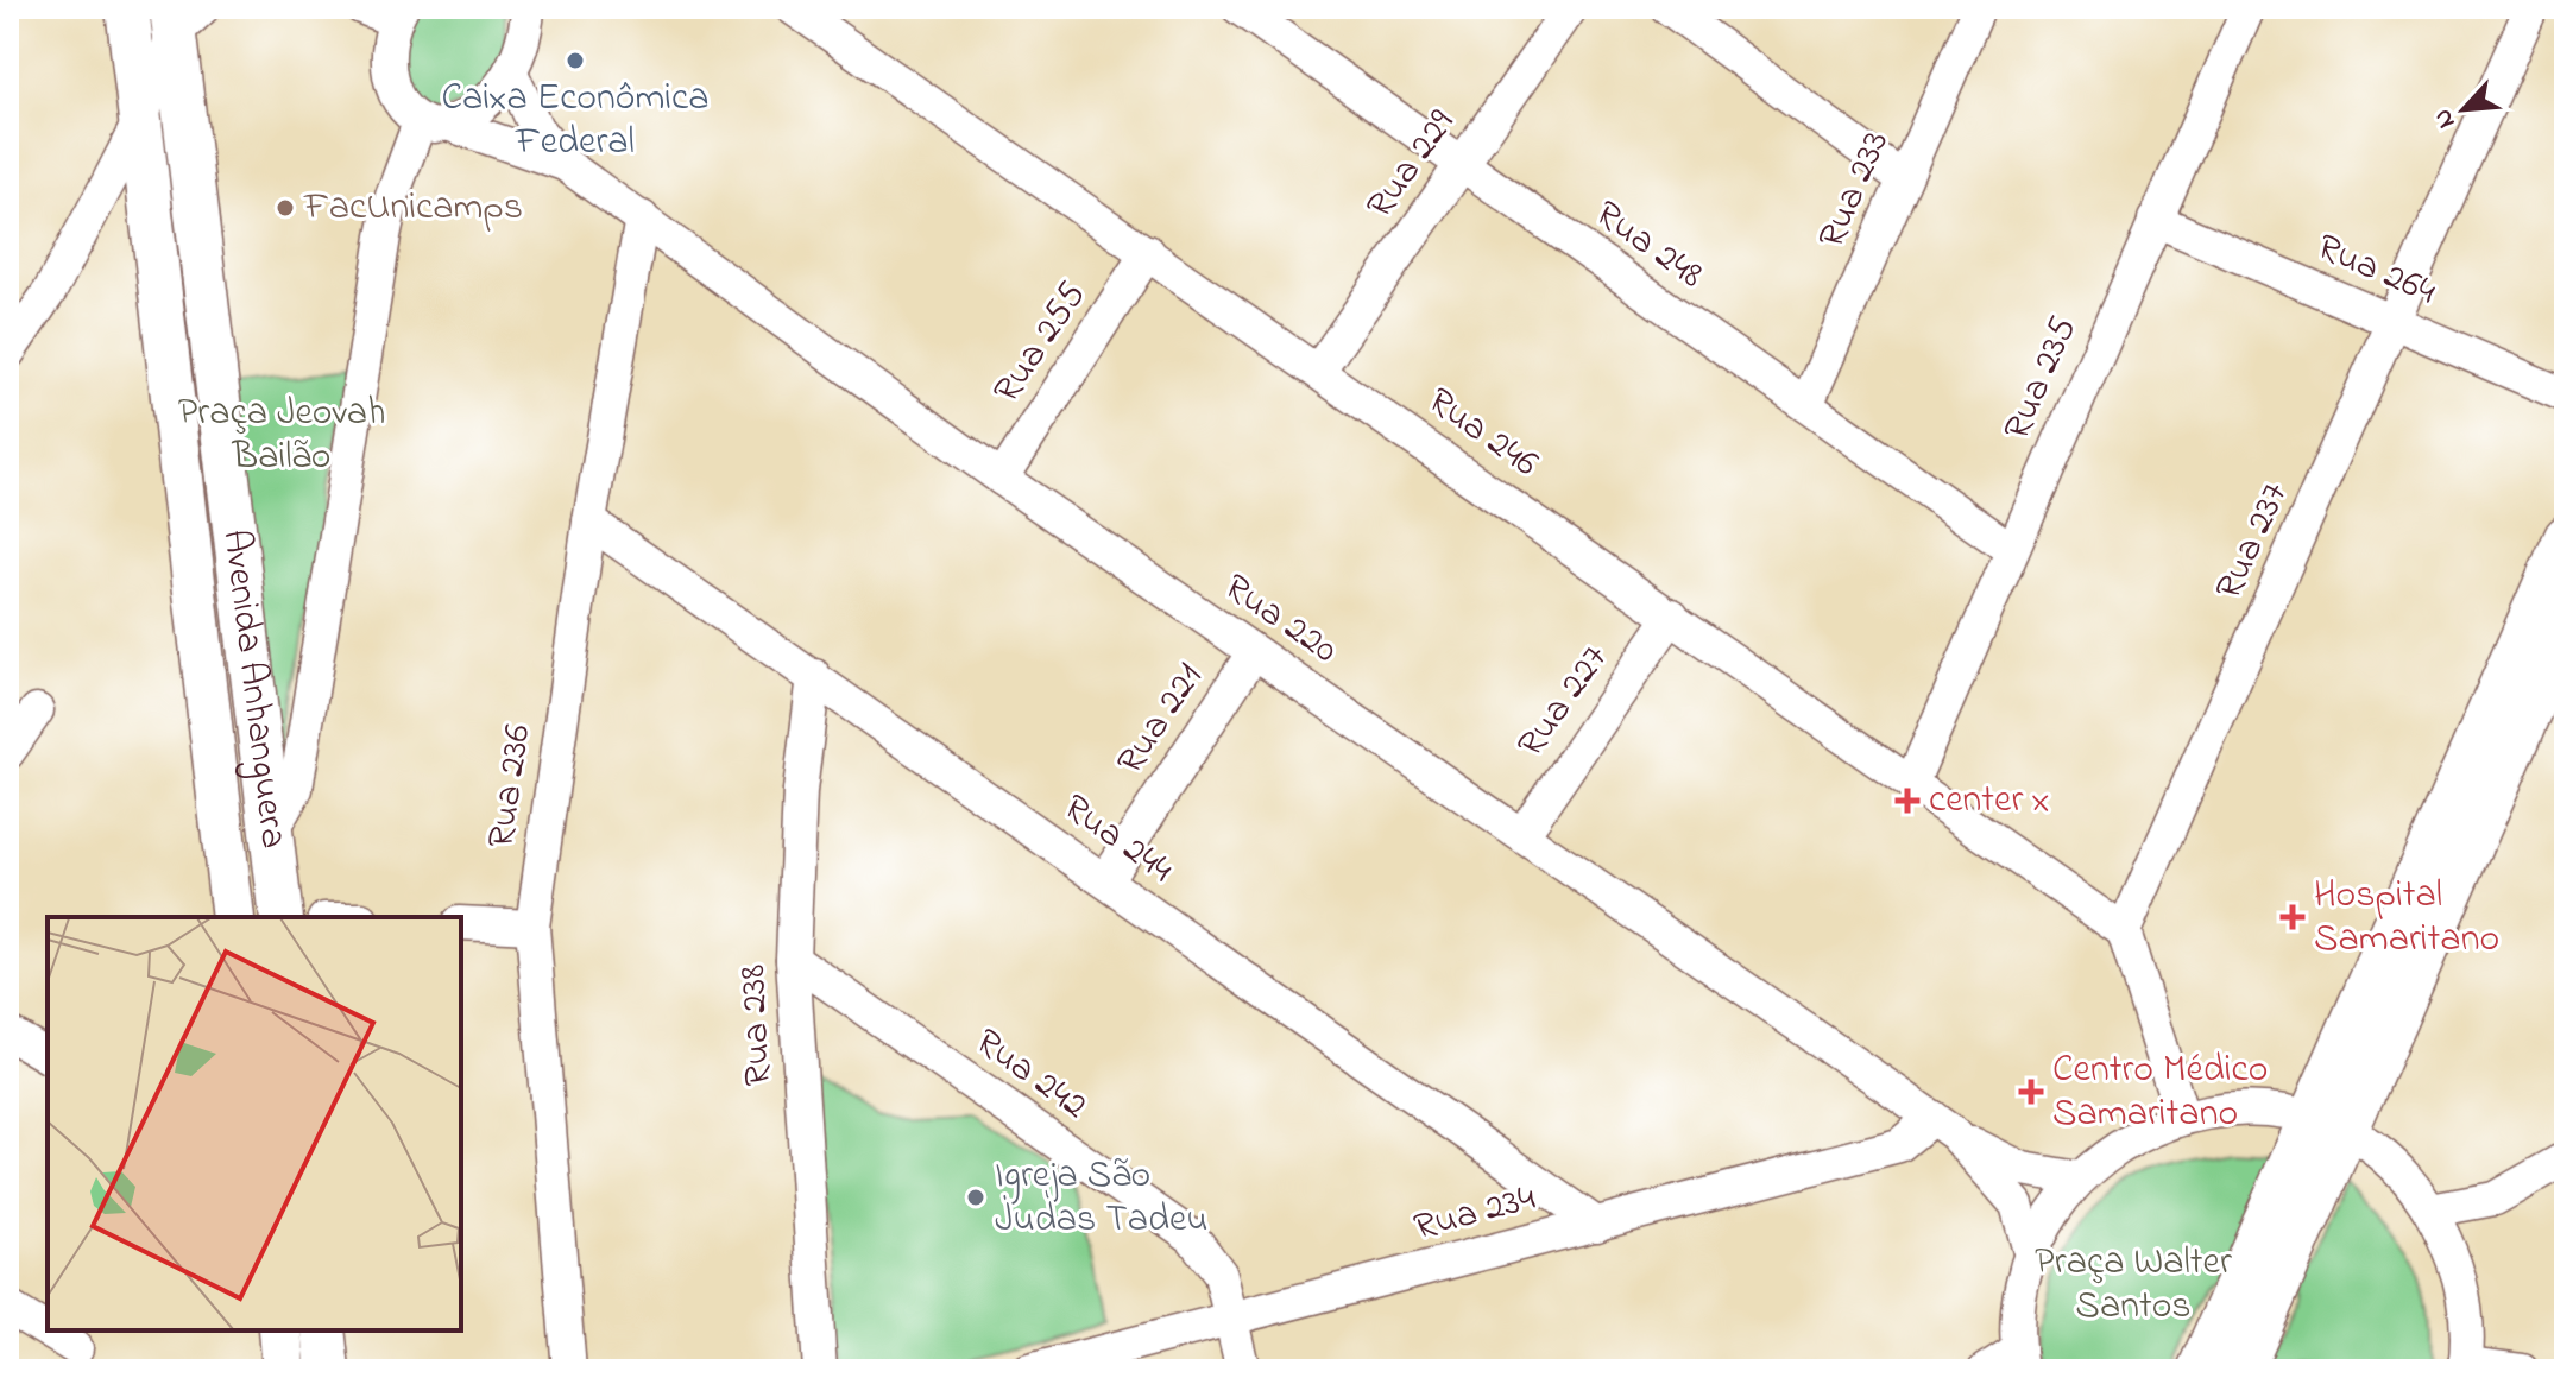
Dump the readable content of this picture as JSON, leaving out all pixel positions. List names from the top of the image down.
{
  "streets": {
    "main road": ["Avenida Anhanguera"],
    "street": [
      "Rua 229",
      "Rua 233",
      "Rua 248",
      "Rua 264",
      "Rua 255",
      "Rua 235",
      "Rua 246",
      "Rua 237",
      "Rua 220",
      "Rua 227",
      "Rua 221",
      "Rua 236",
      "Rua 244",
      "Rua 238",
      "Rua 242",
      "Rua 234"
    ]
  },
  "crossings": [
    ["Rua 229", "Rua 248"],
    ["Rua 229", "Rua 246"],
    ["Rua 233", "Rua 248"],
    ["Rua 248", "Rua 235"],
    ["Rua 264", "Rua 235"],
    ["Rua 264", "Rua 237"],
    ["Rua 255", "Rua 246"],
    ["Rua 255", "Rua 220"],
    ["Rua 235", "Rua 246"],
    ["Rua 246", "Rua 237"],
    ["Rua 246", "Rua 227"],
    ["Rua 220", "Rua 227"],
    ["Rua 220", "Rua 221"],
    ["Rua 220", "Rua 236"],
    ["Rua 220", "Rua 234"],
    ["Rua 221", "Rua 244"],
    ["Rua 236", "Rua 244"],
    ["Rua 244", "Rua 238"],
    ["Rua 244", "Rua 234"],
    ["Rua 238", "Rua 242"],
    ["Rua 242", "Rua 234"]
  ],
  "parks": ["Praça Jeovah Bailão", "Praça Walter Santos"],
  "places": {
    "other": ["Caixa Econômica Federal", "FacUnicamps", "Igreja São Judas Tadeu"],
    "health": ["center x", "Hospital Samaritano", "Centro Médico Samaritano"]
  },
  "north": "bottom left"
}
